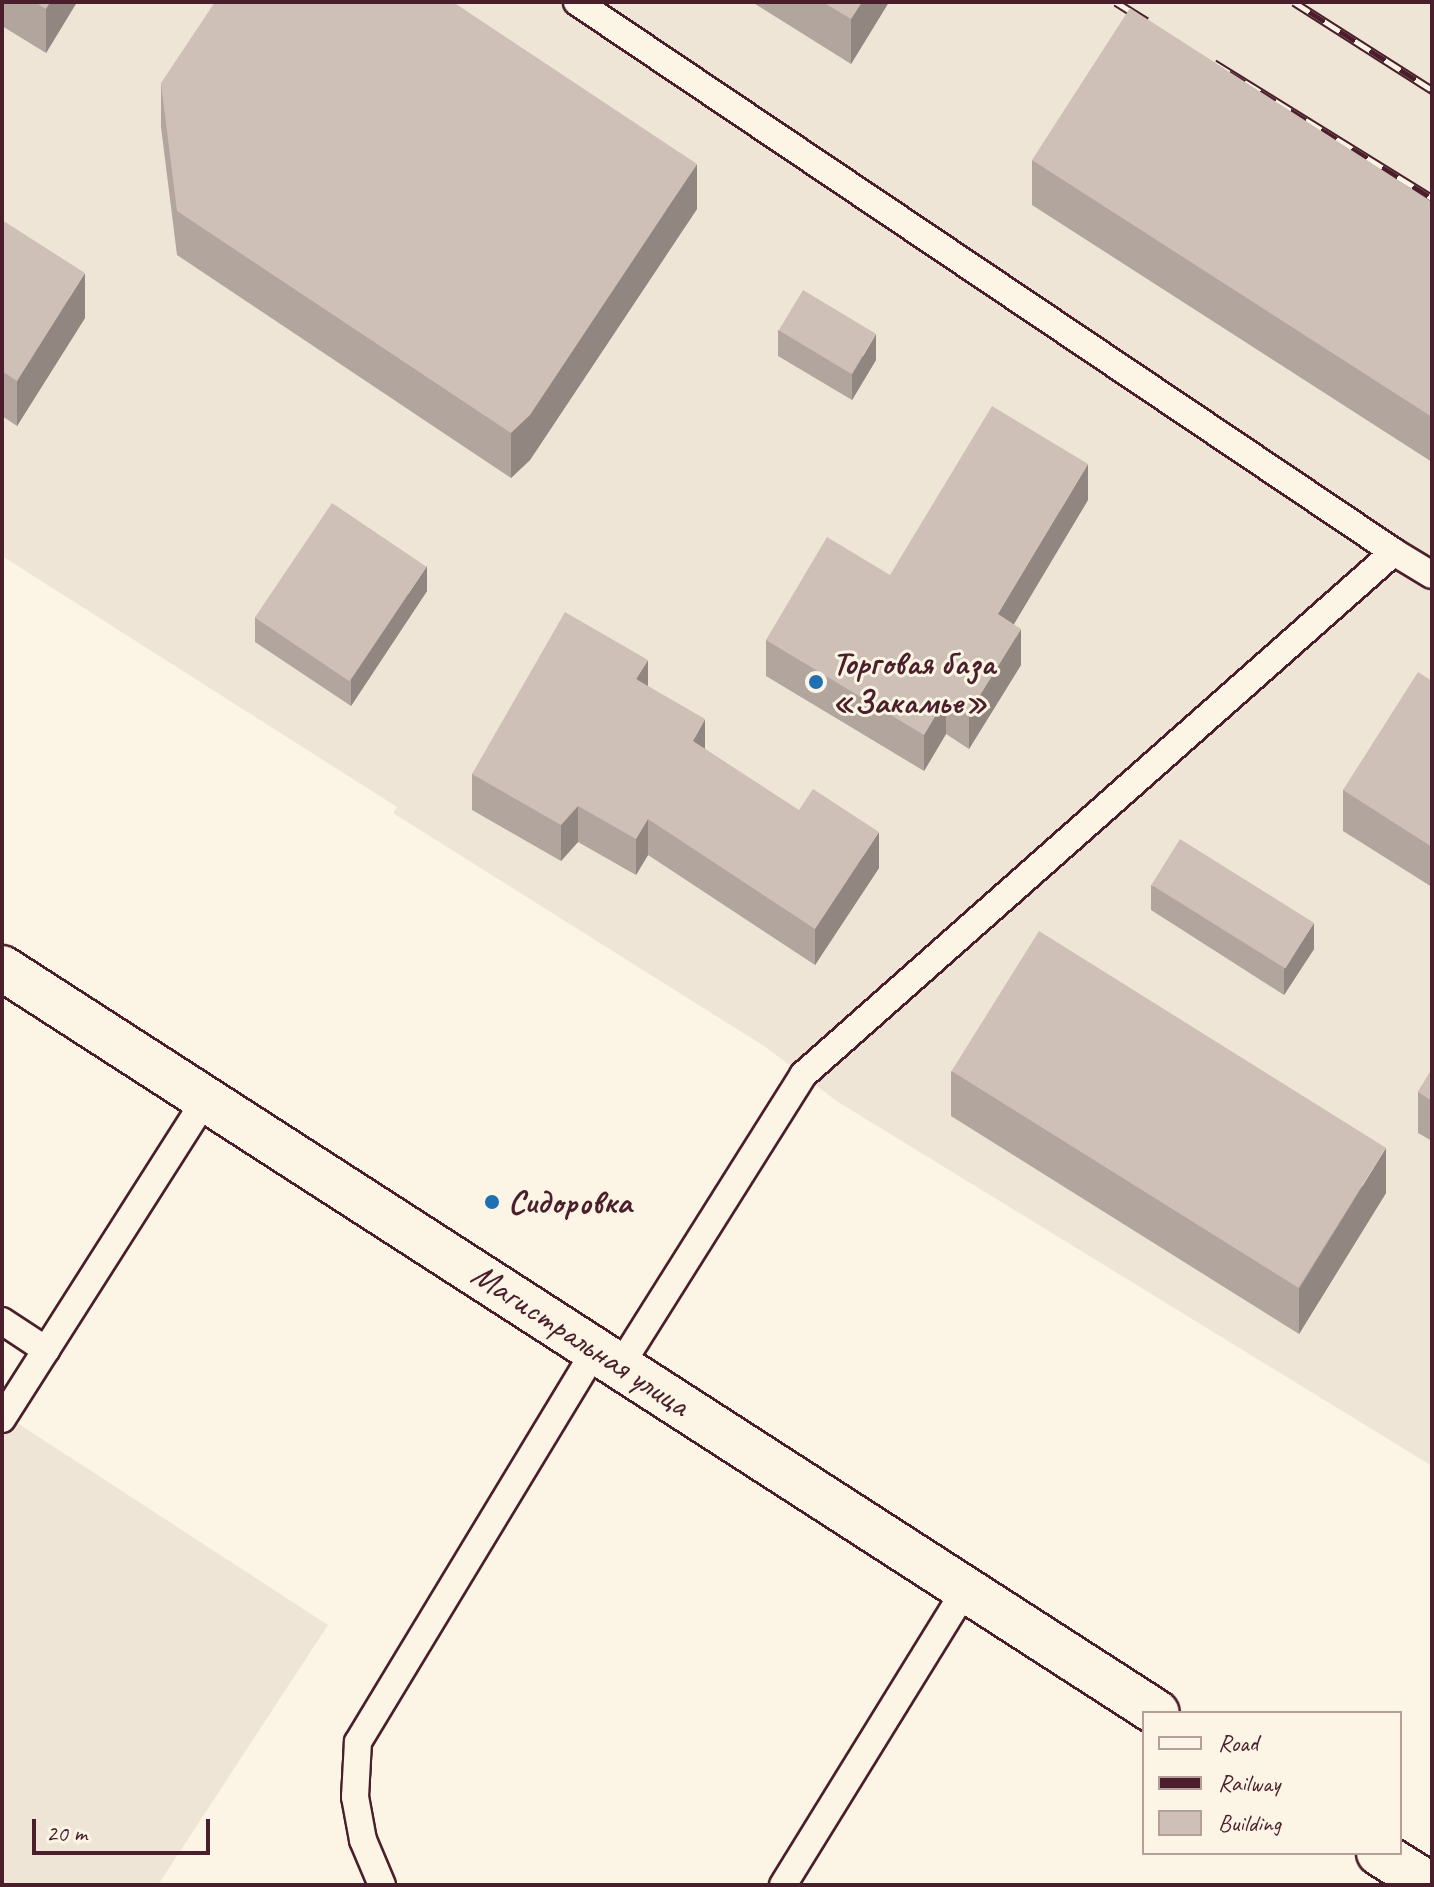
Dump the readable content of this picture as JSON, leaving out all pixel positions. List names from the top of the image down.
{
  "streets": {
    "main road": ["Магистральная улица"]
  },
  "places": ["Торговая база «Закамье»", "Сидоровка"],
  "legend": ["Road", "Railway", "Building"],
  "scale_bar": "20 m"
}
